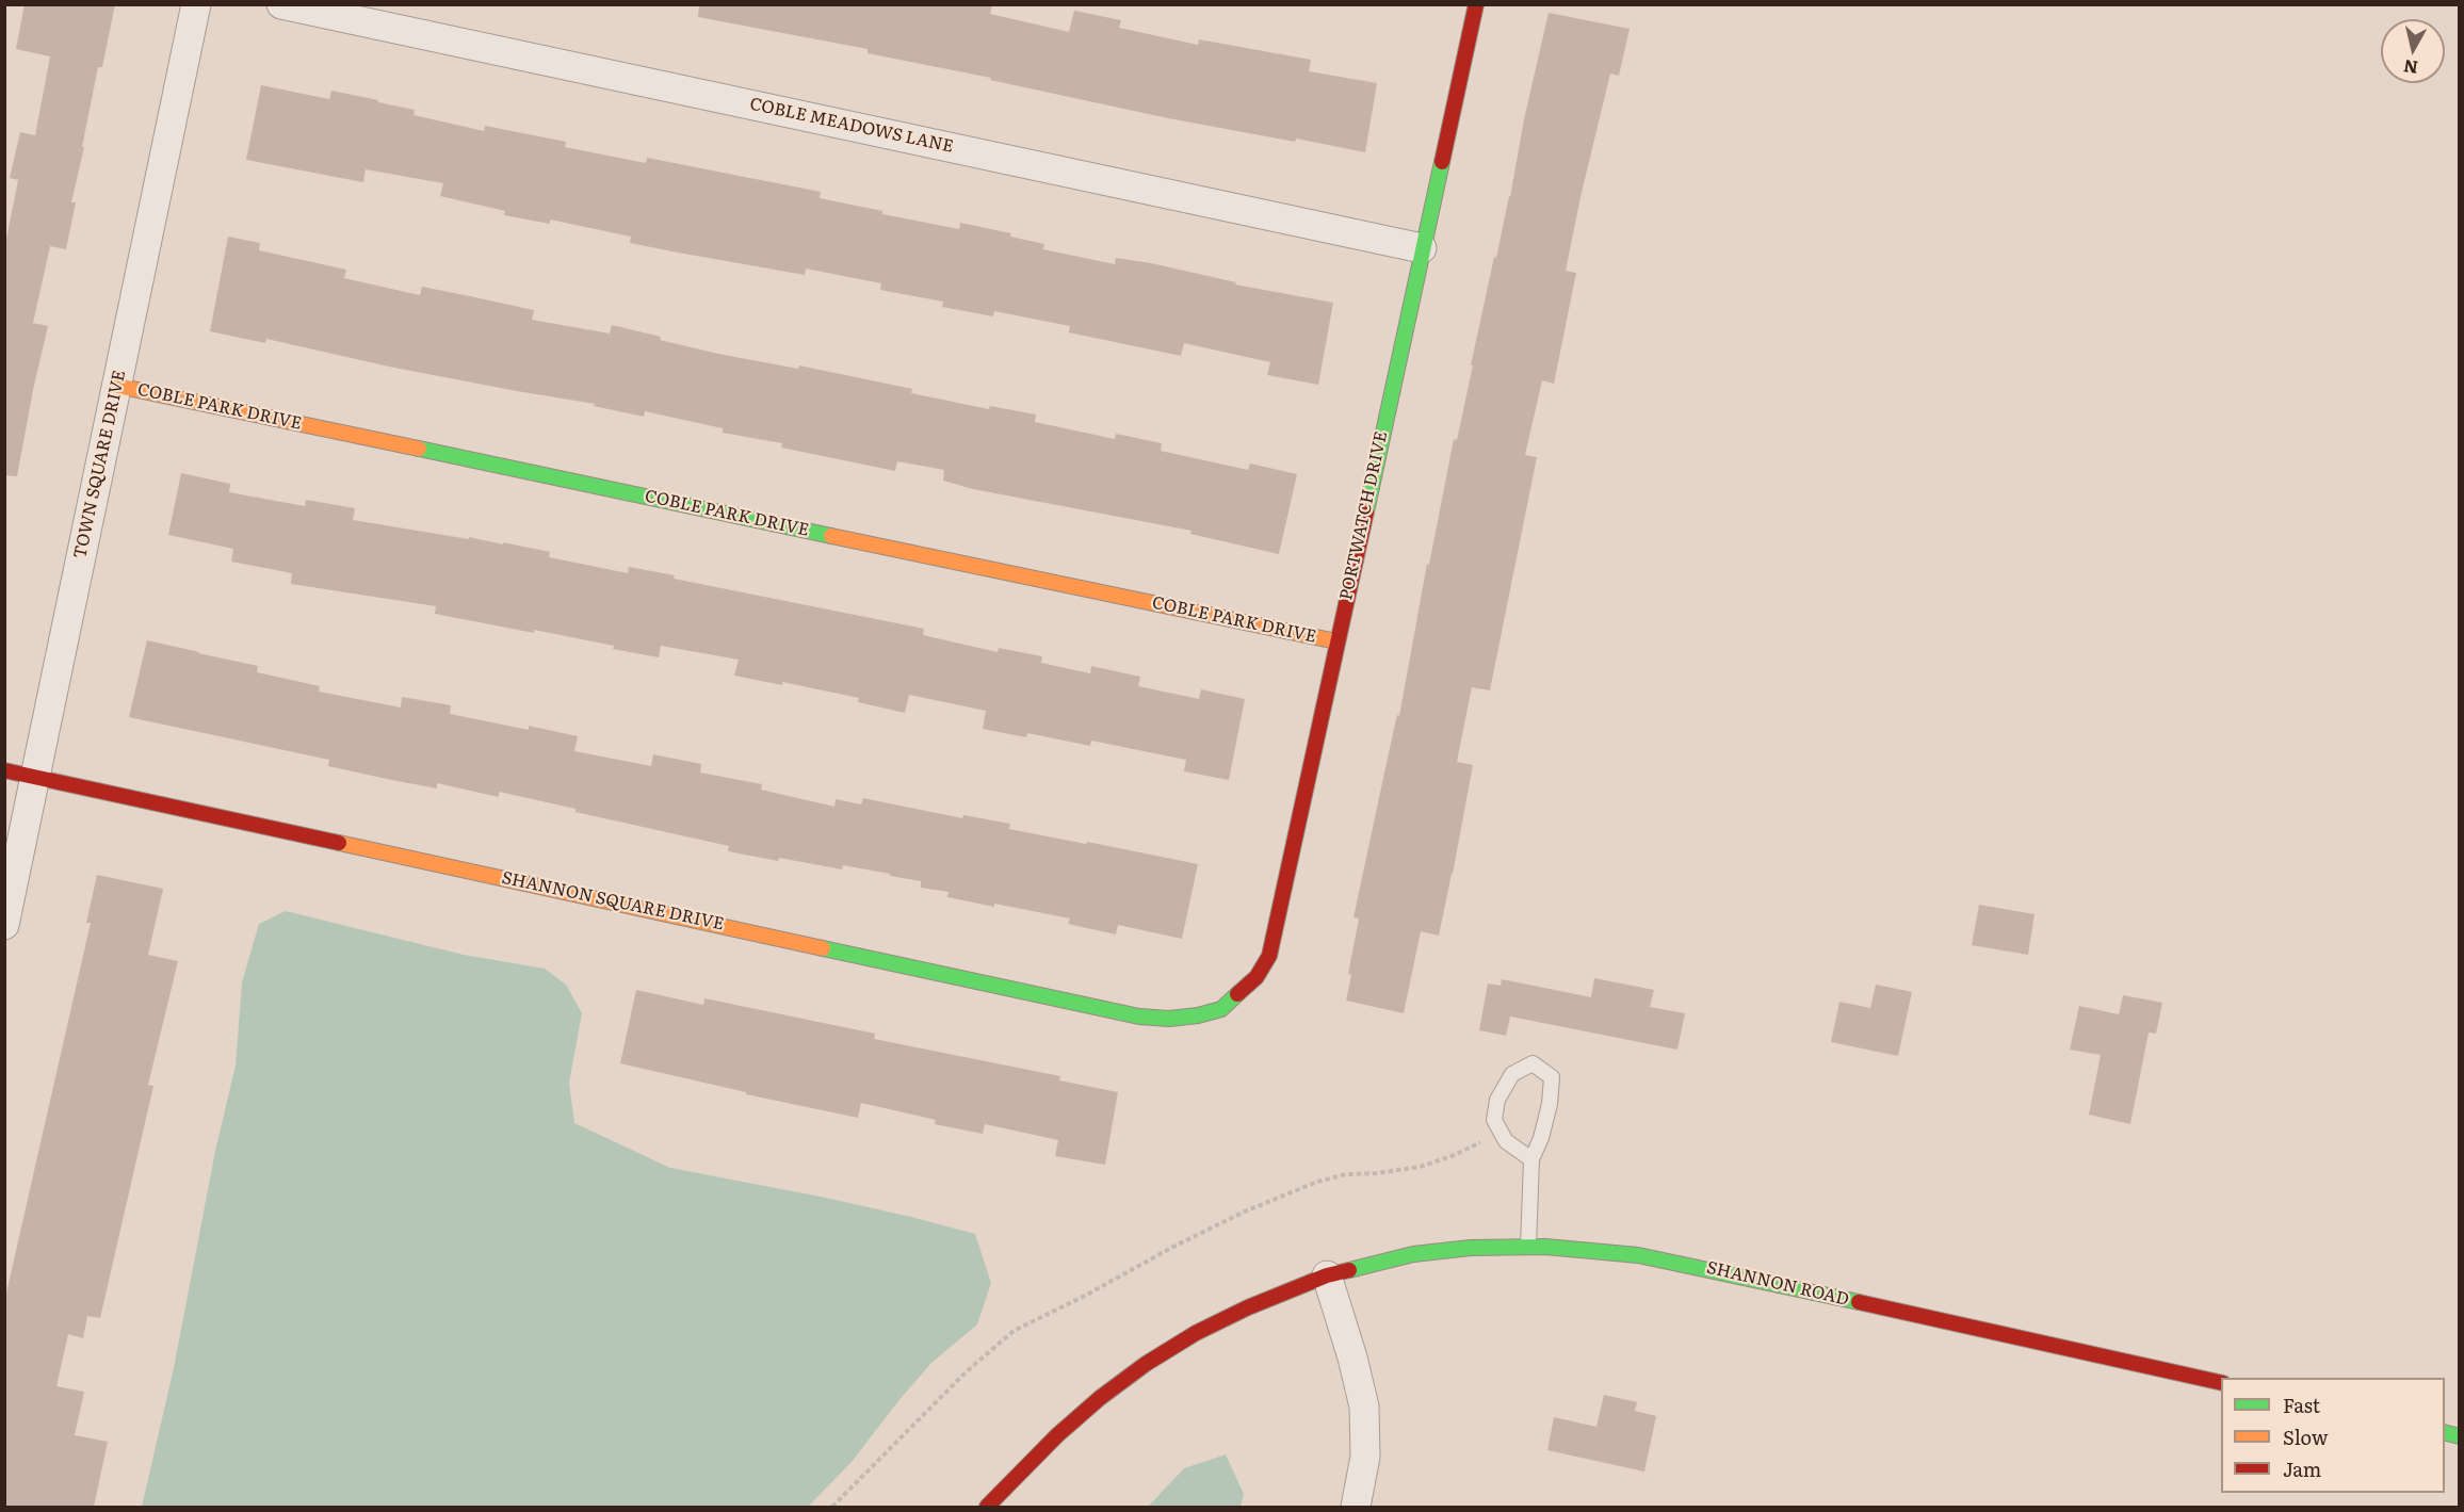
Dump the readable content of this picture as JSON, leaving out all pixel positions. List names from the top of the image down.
{
  "streets": {
    "street": [
      "COBLE MEADOWS LANE",
      "COBLE PARK DRIVE",
      "TOWN SQUARE DRIVE",
      "PORTWATCH DRIVE",
      "SHANNON SQUARE DRIVE",
      "SHANNON ROAD"
    ]
  },
  "crossings": [
    ["COBLE MEADOWS LANE", "PORTWATCH DRIVE"],
    ["COBLE PARK DRIVE", "TOWN SQUARE DRIVE"],
    ["COBLE PARK DRIVE", "PORTWATCH DRIVE"],
    ["TOWN SQUARE DRIVE", "SHANNON SQUARE DRIVE"],
    ["PORTWATCH DRIVE", "SHANNON SQUARE DRIVE"]
  ],
  "legend": ["Fast", "Slow", "Jam"],
  "north": "bottom"
}
